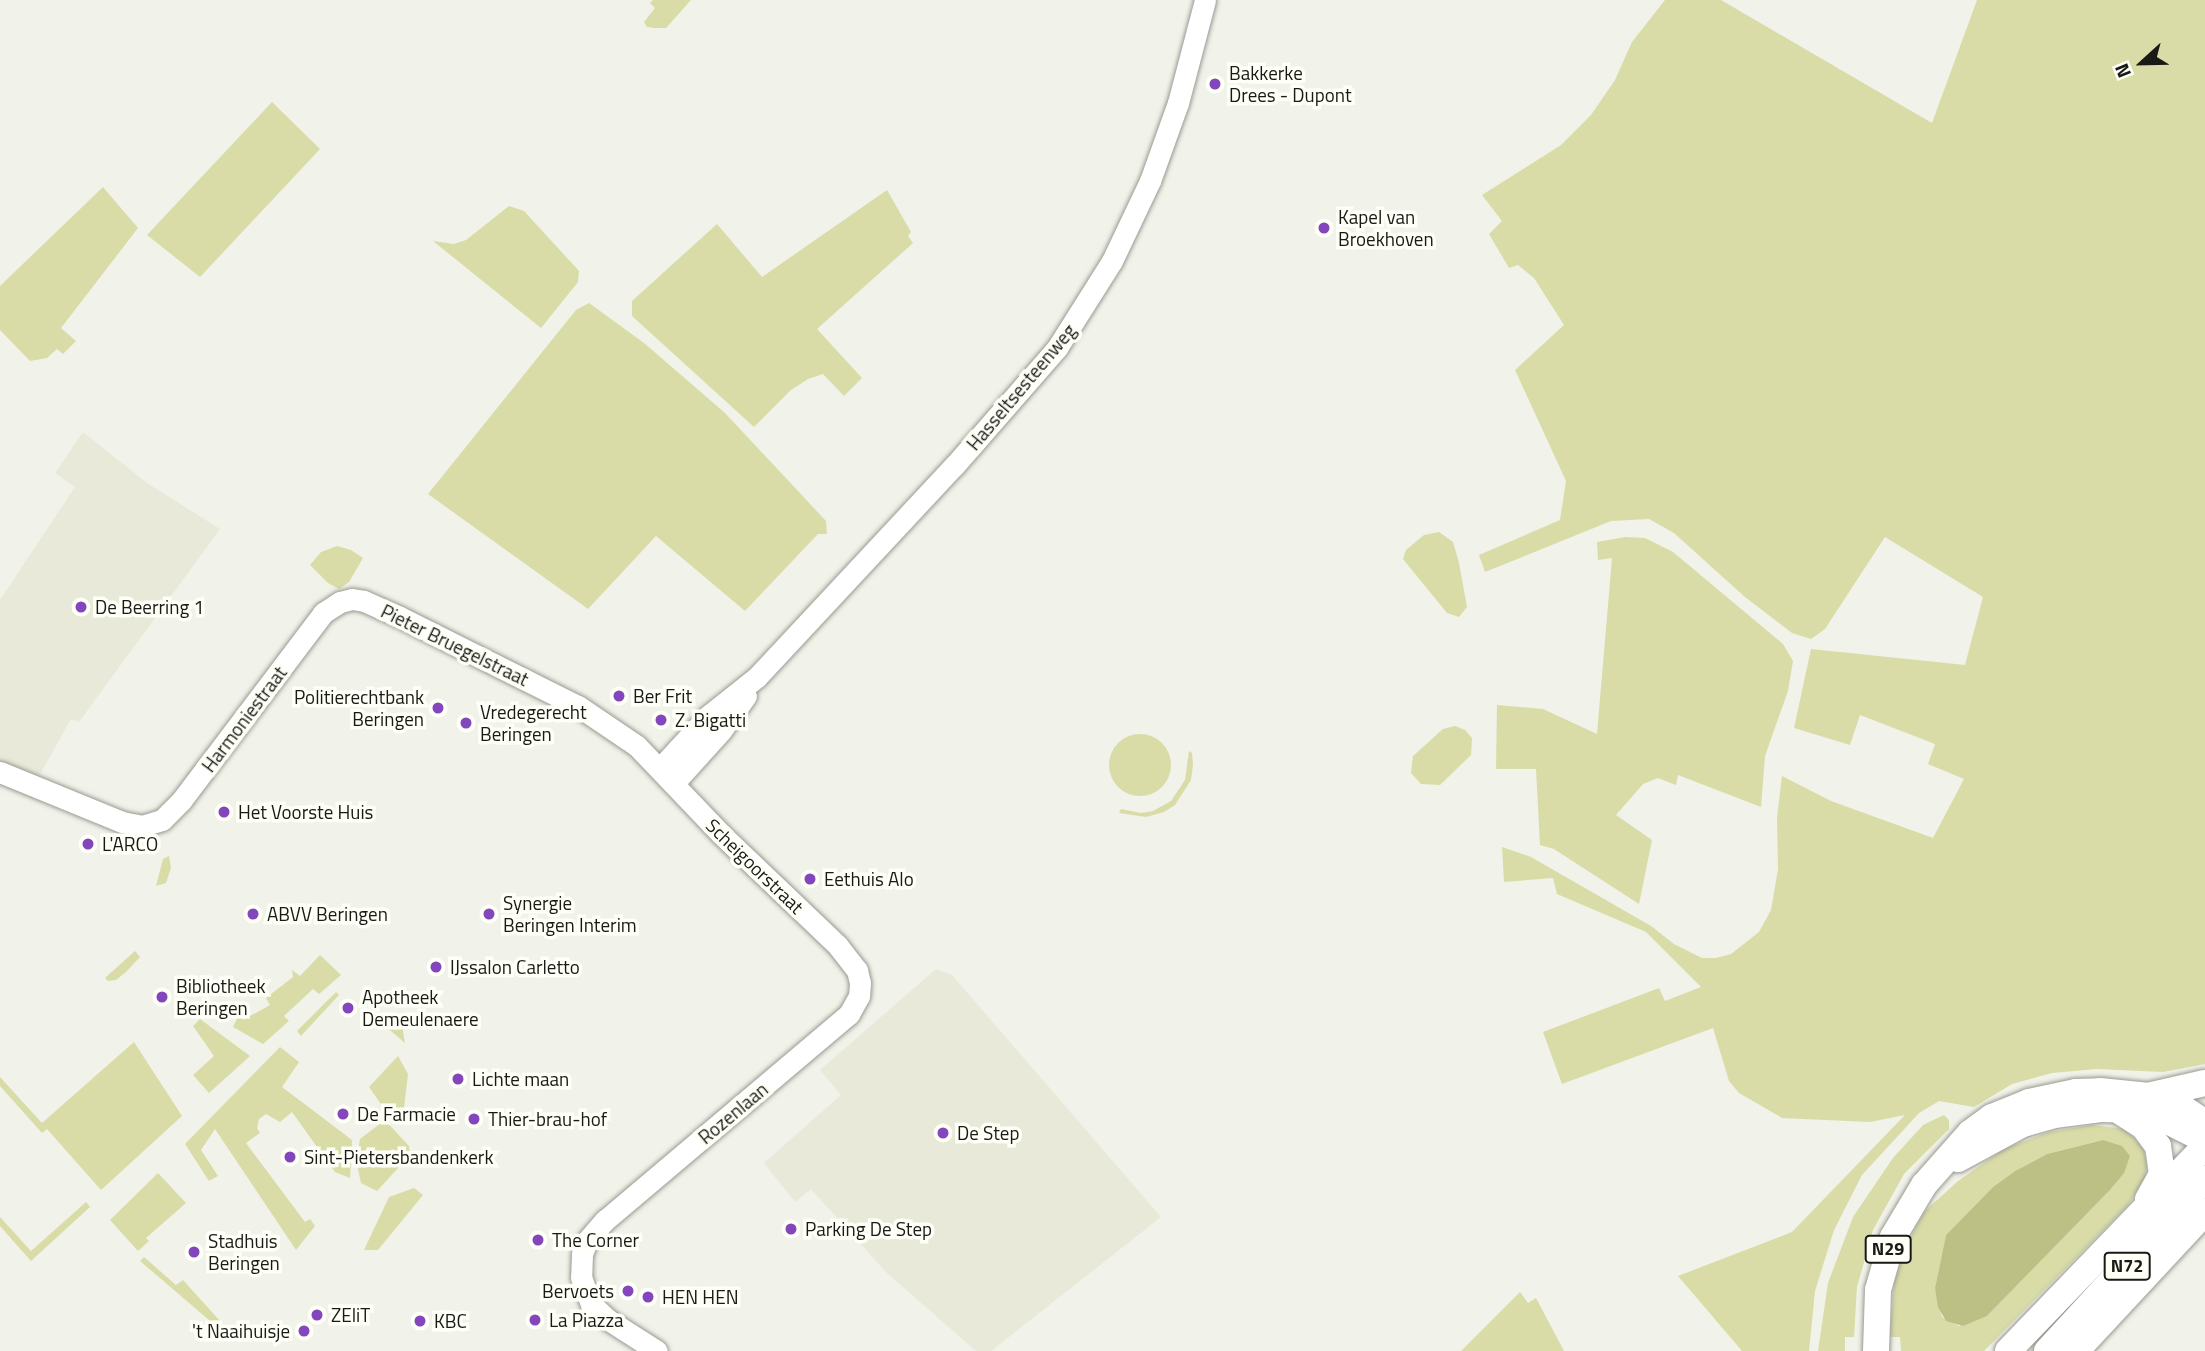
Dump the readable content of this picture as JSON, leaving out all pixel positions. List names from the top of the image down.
{
  "streets": {
    "main road": ["N29", "N72"],
    "street": [
      "Hasseltsesteenweg",
      "Pieter Bruegelstraat",
      "Harmoniestraat",
      "Scheigoorstraat",
      "Rozenlaan"
    ]
  },
  "crossings": [
    ["Hasseltsesteenweg", "Pieter Bruegelstraat"],
    ["Hasseltsesteenweg", "Scheigoorstraat"],
    ["Pieter Bruegelstraat", "Harmoniestraat"],
    ["Pieter Bruegelstraat", "Scheigoorstraat"],
    ["Scheigoorstraat", "Rozenlaan"]
  ],
  "places": [
    "Bakkerke Drees - Dupont",
    "Kapel van Broekhoven",
    "De Beerring 1",
    "Ber Frit",
    "Politierechtbank Beringen",
    "Z. Bigatti",
    "Vredegerecht Beringen",
    "Het Voorste Huis",
    "L'ARCO",
    "Eethuis Alo",
    "ABVV Beringen",
    "Synergie Beringen Interim",
    "IJssalon Carletto",
    "Bibliotheek Beringen",
    "Apotheek Demeulenaere",
    "Lichte maan",
    "De Farmacie",
    "Thier-brau-hof",
    "De Step",
    "Sint-Pietersbandenkerk",
    "Parking De Step",
    "The Corner",
    "Stadhuis Beringen",
    "Bervoets",
    "HEN HEN",
    "ZEliT",
    "La Piazza",
    "KBC",
    "'t Naaihuisje"
  ],
  "north": "left"
}
